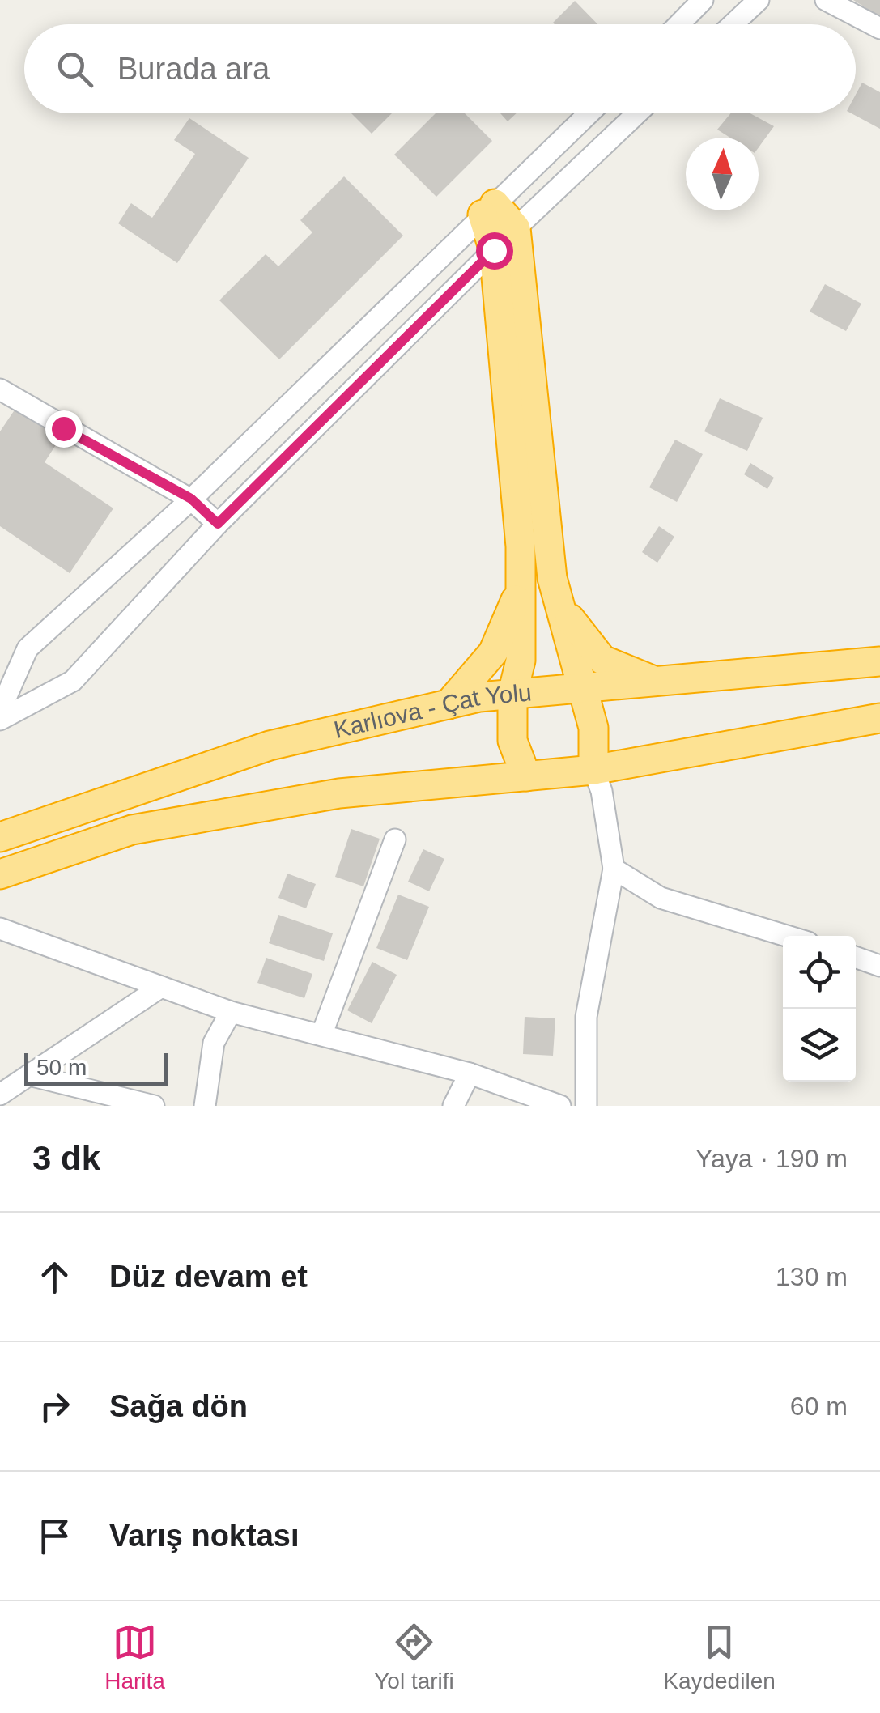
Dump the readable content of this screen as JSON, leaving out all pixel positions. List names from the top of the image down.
{
  "streets": {
    "highway": ["Karlıova - Çat Yolu"]
  },
  "scale_bar": "50 m",
  "north": "top",
  "page": {
    "search": "Burada ara",
    "scale": "50 m",
    "heading": ["3 dk", "Yaya · 190 m"],
    "list": [
      ["Düz devam et", "130 m"],
      ["Sağa dön", "60 m"],
      "Varış noktası"
    ],
    "nav": ["Harita", "Yol tarifi", "Kaydedilen"]
  }
}
